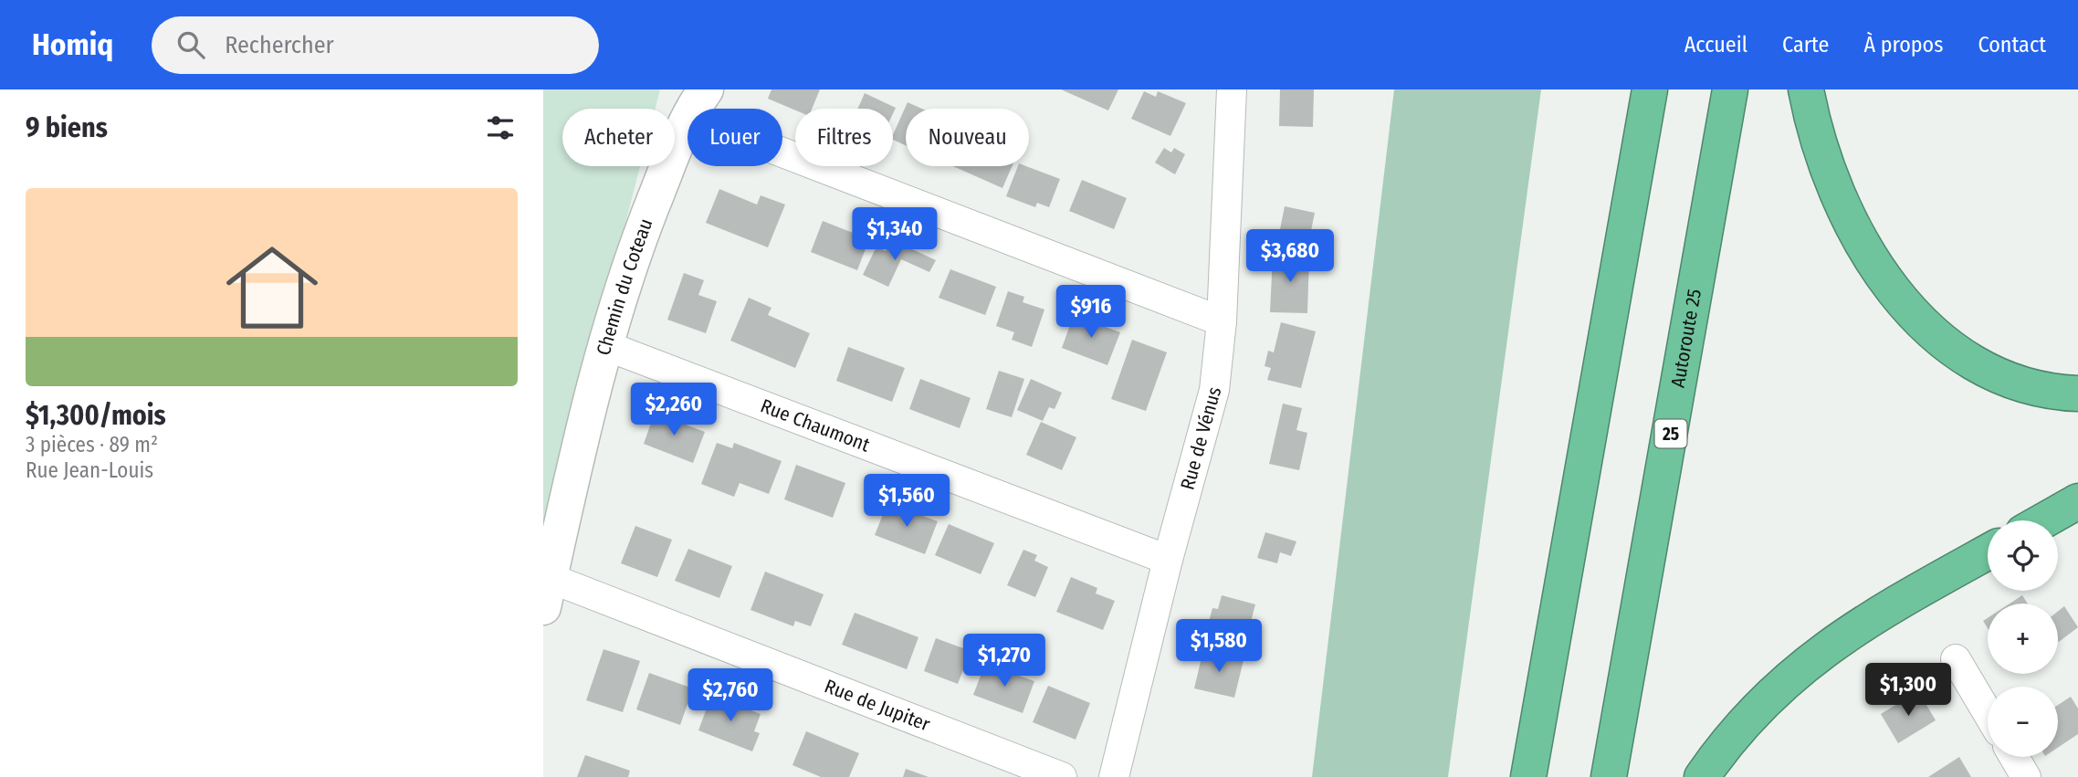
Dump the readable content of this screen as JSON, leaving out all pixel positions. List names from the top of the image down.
{
  "streets": {
    "highway": ["Autoroute 25", "25"],
    "street": [
      "Chemin du Coteau",
      "Rue Chaumont",
      "Rue de Vénus",
      "Rue de Jupiter"
    ]
  },
  "crossings": [
    ["Chemin du Coteau", "Rue Chaumont"],
    ["Chemin du Coteau", "Rue de Jupiter"],
    ["Rue Chaumont", "Rue de Vénus"]
  ],
  "page": {
    "header": "Homiq",
    "search": "Rechercher",
    "nav": [
      "Accueil",
      "Carte",
      "À propos",
      "Contact"
    ],
    "heading": "9 biens",
    "chip": [
      "Acheter",
      "Louer",
      "Filtres",
      "Nouveau"
    ],
    "list": [
      {
        "name": "$1,300/mois",
        "note": "3 pièces · 89 m² · Rue Jean-Louis"
      }
    ],
    "price": [
      "$1,340",
      "$3,680",
      "$916",
      "$2,260",
      "$1,560",
      "$1,580",
      "$1,270",
      "$1,300",
      "$2,760"
    ],
    "map_buttons": ["+", "−"]
  }
}
